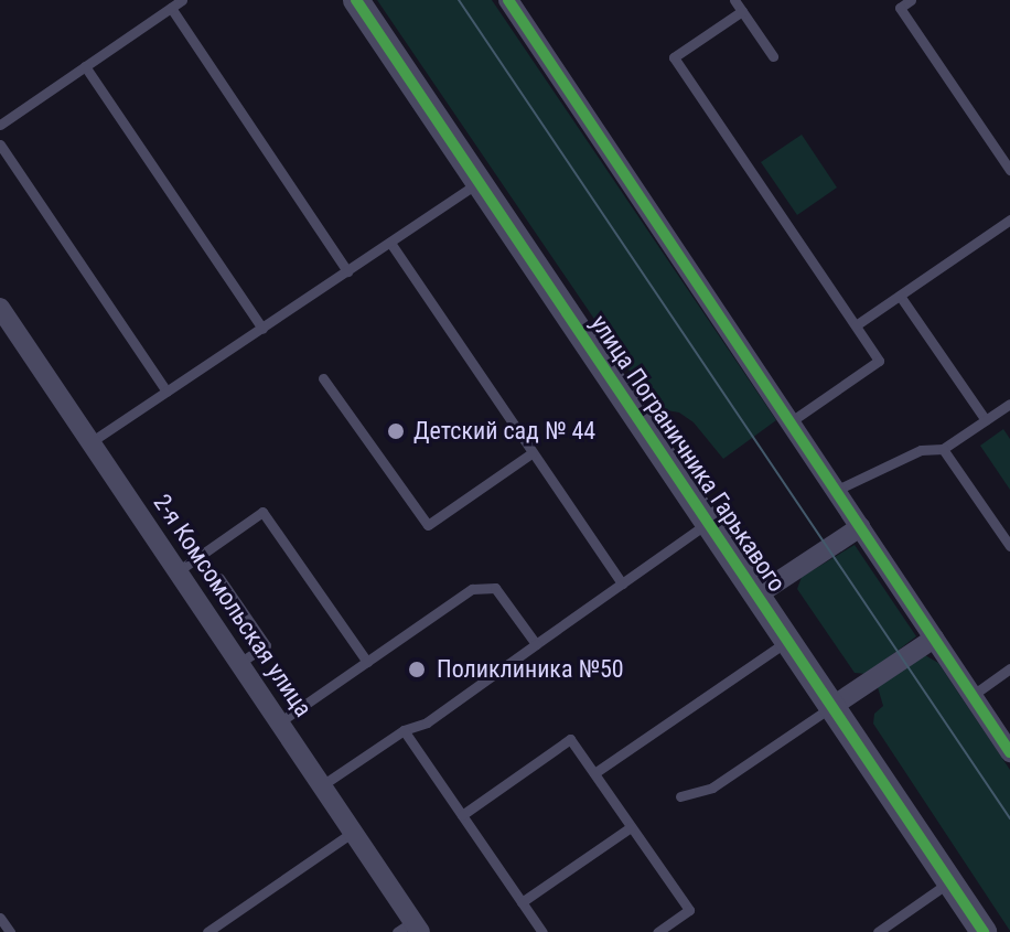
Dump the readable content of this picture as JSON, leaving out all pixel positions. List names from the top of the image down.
{
  "streets": {
    "street": ["улица Пограничника Гарькавого", "2-я Комсомольская улица"]
  },
  "places": ["Детский сад № 44", "Поликлиника №50"]
}
